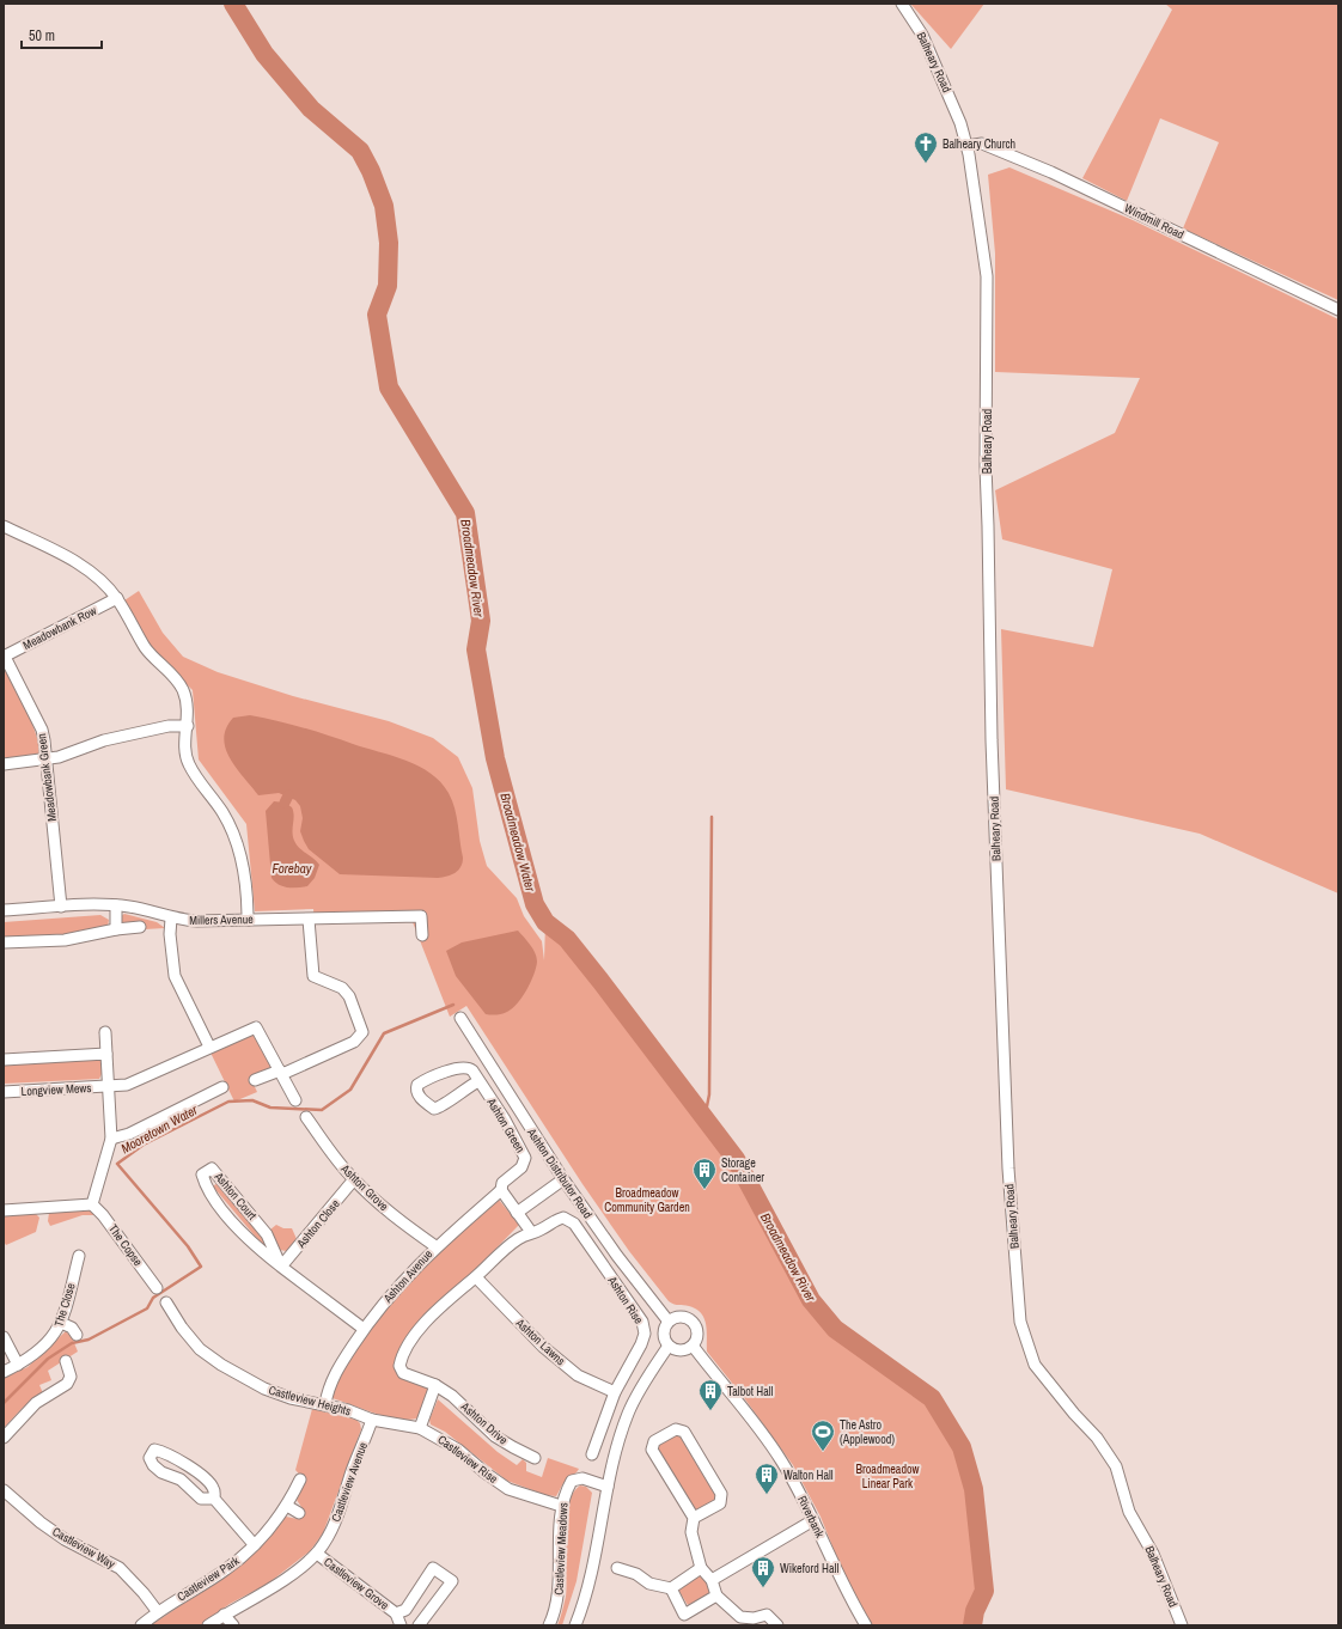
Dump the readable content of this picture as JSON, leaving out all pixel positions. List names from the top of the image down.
{
  "streets": {
    "street": [
      "Balheary Road",
      "Windmill Road",
      "Meadowbank Row",
      "Meadowbank Green",
      "Millers Avenue",
      "Longview Mews",
      "Ashton Green",
      "Ashton Distributor Road",
      "Ashton Grove",
      "Ashton Court",
      "Ashton Close",
      "The Copse",
      "Ashton Avenue",
      "Ashton Rise",
      "The Close",
      "Ashton Lawns",
      "Castleview Heights",
      "Ashton Drive",
      "Castleview Rise",
      "Castleview Avenue",
      "Riverbank",
      "Castleview Way",
      "Castleview Meadows",
      "Castleview Park",
      "Castleview Grove"
    ]
  },
  "crossings": [
    ["Balheary Road", "Windmill Road"],
    ["Meadowbank Row", "Meadowbank Green"],
    ["Meadowbank Green", "Millers Avenue"],
    ["Ashton Green", "Ashton Avenue"],
    ["Ashton Distributor Road", "Riverbank"],
    ["Ashton Grove", "Ashton Close"],
    ["Ashton Grove", "Ashton Avenue"],
    ["Ashton Court", "Ashton Close"],
    ["Ashton Court", "Ashton Avenue"],
    ["Ashton Avenue", "Castleview Heights"],
    ["Ashton Rise", "Ashton Lawns"],
    ["Castleview Heights", "Castleview Rise"],
    ["Castleview Heights", "Castleview Avenue"],
    ["Castleview Rise", "Castleview Avenue"],
    ["Castleview Rise", "Castleview Meadows"],
    ["Castleview Avenue", "Castleview Grove"],
    ["Castleview Way", "Castleview Park"]
  ],
  "water": [
    "Broadmeadow River",
    "Broadmeadow Water",
    "Forebay",
    "Mooretown Water"
  ],
  "parks": ["Broadmeadow Community Garden", "Broadmeadow Linear Park"],
  "places": {
    "church": ["Balheary Church"],
    "building": [
      "Storage Container",
      "Talbot Hall",
      "Walton Hall",
      "Wikeford Hall"
    ],
    "sports": ["The Astro (Applewood)"]
  },
  "scale_bar": "50 m"
}
